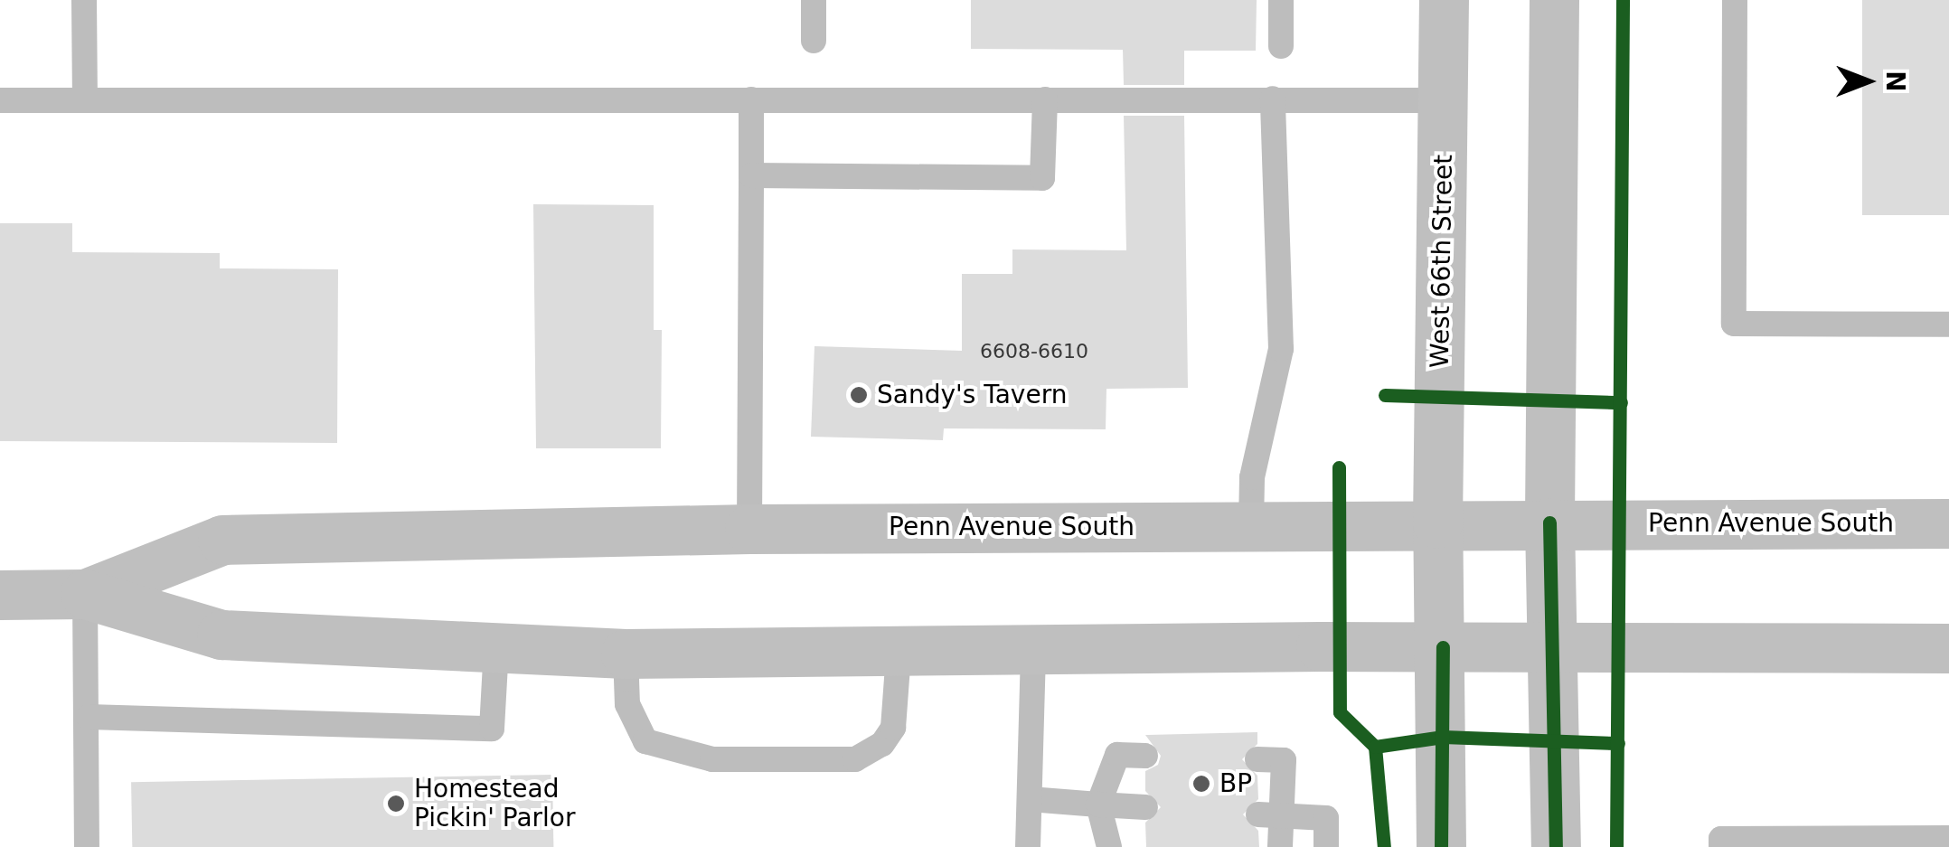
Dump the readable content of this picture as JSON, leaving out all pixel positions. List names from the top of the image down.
{
  "streets": {
    "main road": ["West 66th Street", "Penn Avenue South"]
  },
  "crossings": [
    ["West 66th Street", "Penn Avenue South"]
  ],
  "places": ["Sandy's Tavern", "BP", "Homestead Pickin' Parlor"],
  "house_numbers": ["6608-6610"],
  "north": "right"
}
